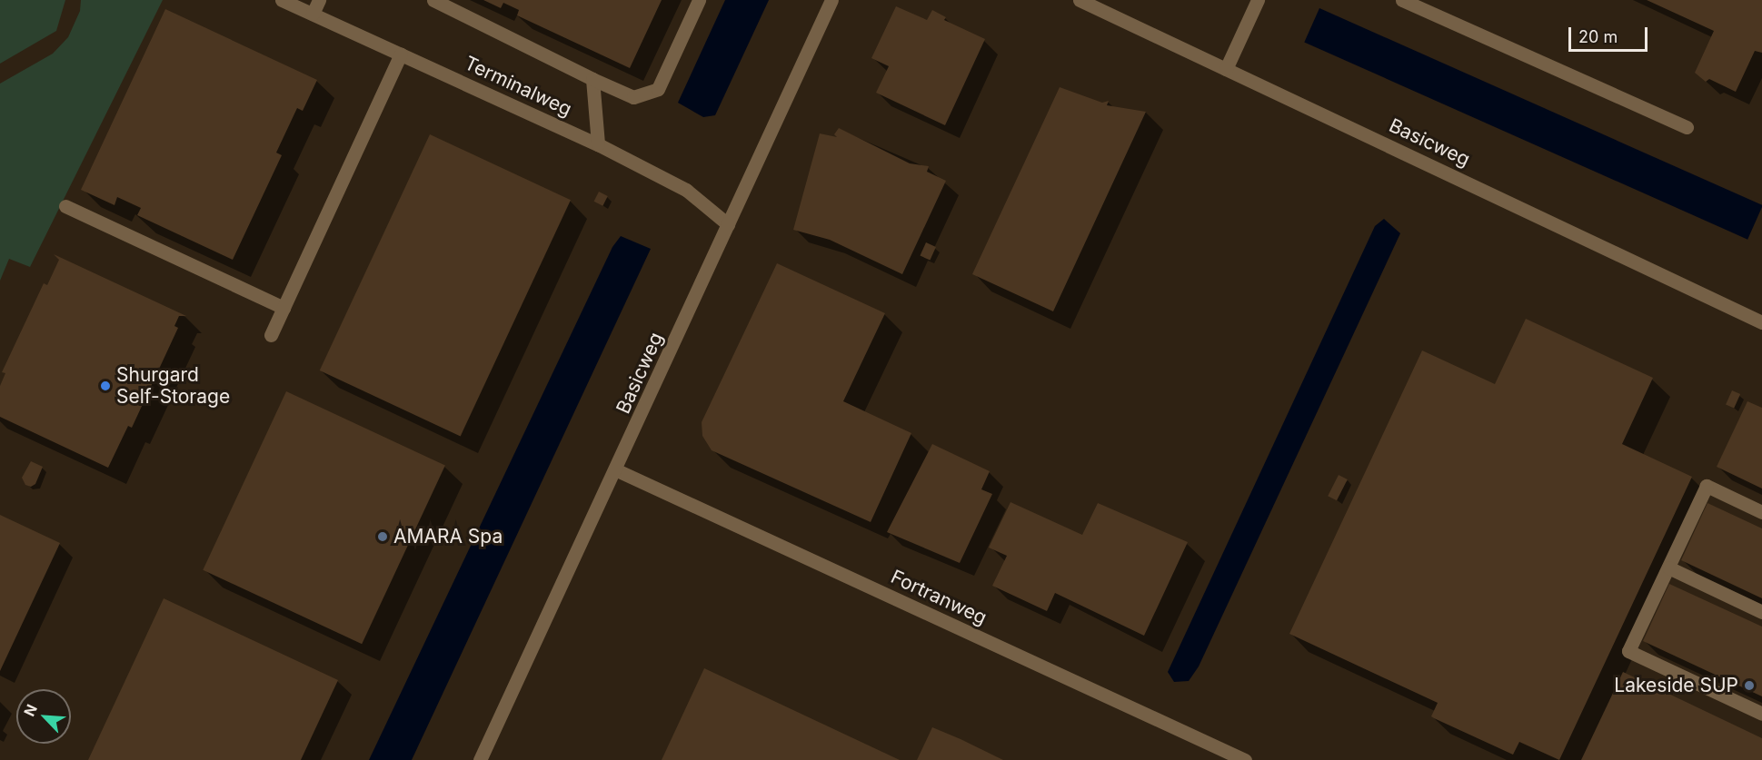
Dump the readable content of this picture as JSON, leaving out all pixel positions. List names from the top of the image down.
{
  "streets": {
    "street": ["Terminalweg", "Basicweg", "Fortranweg"]
  },
  "crossings": [
    ["Terminalweg", "Basicweg"],
    ["Basicweg", "Fortranweg"]
  ],
  "places": ["Shurgard Self-Storage", "AMARA Spa", "Lakeside SUP"],
  "scale_bar": "20 m",
  "north": "top left"
}
